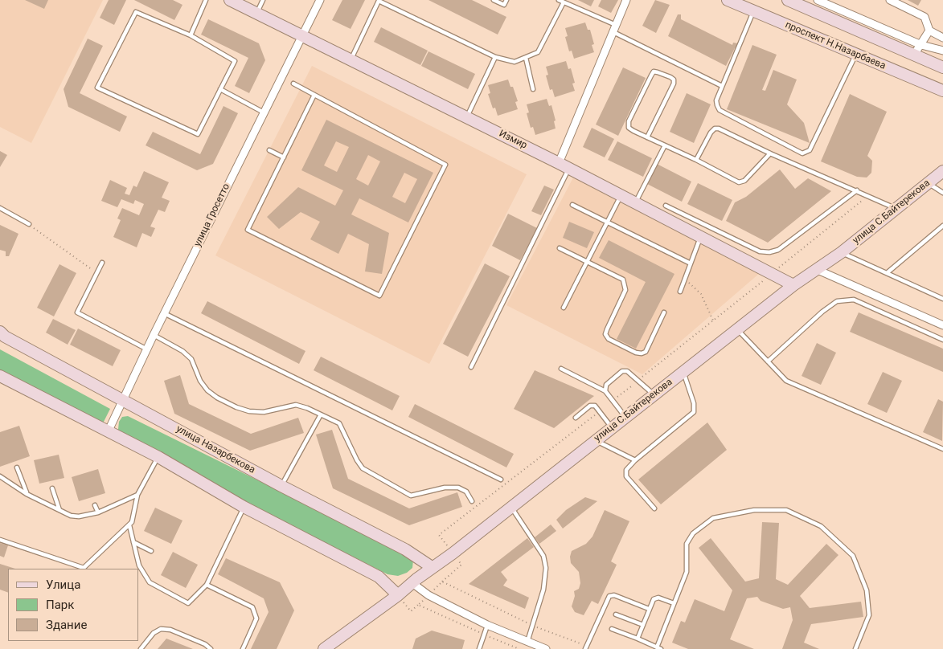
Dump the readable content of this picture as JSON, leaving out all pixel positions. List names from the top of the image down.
{
  "streets": {
    "street": [
      "проспект Н.Назарбаева",
      "Измир",
      "улица С.Байтерекова",
      "улица Гросетто",
      "улица Назарбекова"
    ]
  },
  "crossings": [
    ["Измир", "улица С.Байтерекова"],
    ["Измир", "улица Гросетто"],
    ["улица С.Байтерекова", "улица Назарбекова"],
    ["улица Гросетто", "улица Назарбекова"]
  ],
  "legend": ["Улица", "Парк", "Здание"]
}
